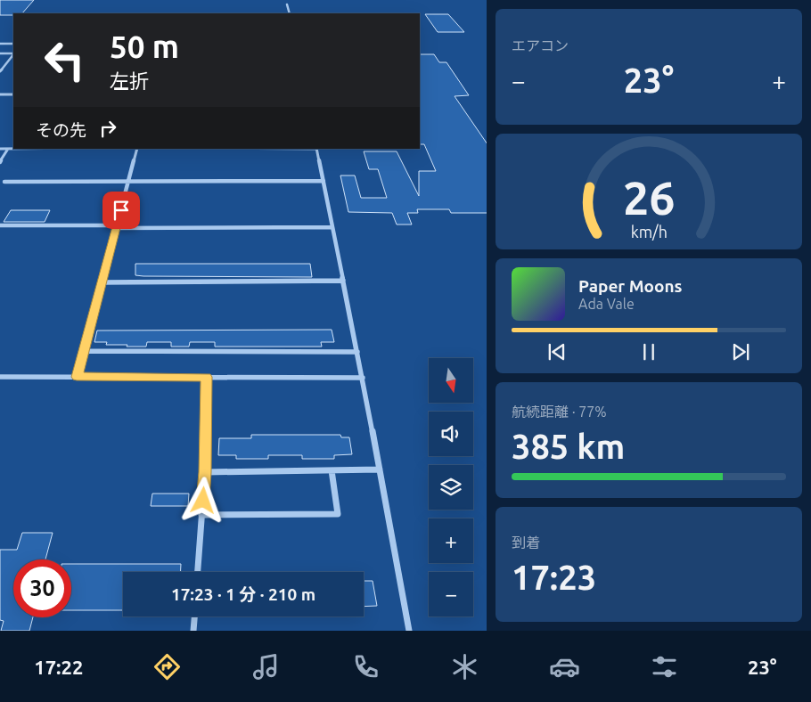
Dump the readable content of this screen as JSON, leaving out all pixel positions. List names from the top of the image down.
{
  "north": "bottom",
  "page": {
    "tile": [
      "エアコン",
      ["航続距離 · 77%", "385 km"],
      ["到着", "17:23"]
    ],
    "turn": ["50 m", "左折"],
    "heat": ["−", "23°", "+"],
    "then": "その先",
    "song": ["Paper Moons", "Ada Vale"],
    "map_buttons": ["+", "−"],
    "limit": "30",
    "trip": "17:23 · 1 分 · 210 m",
    "tabs": ["17:22", "23°"],
    "gauge": ["26", "km/h"]
  }
}
